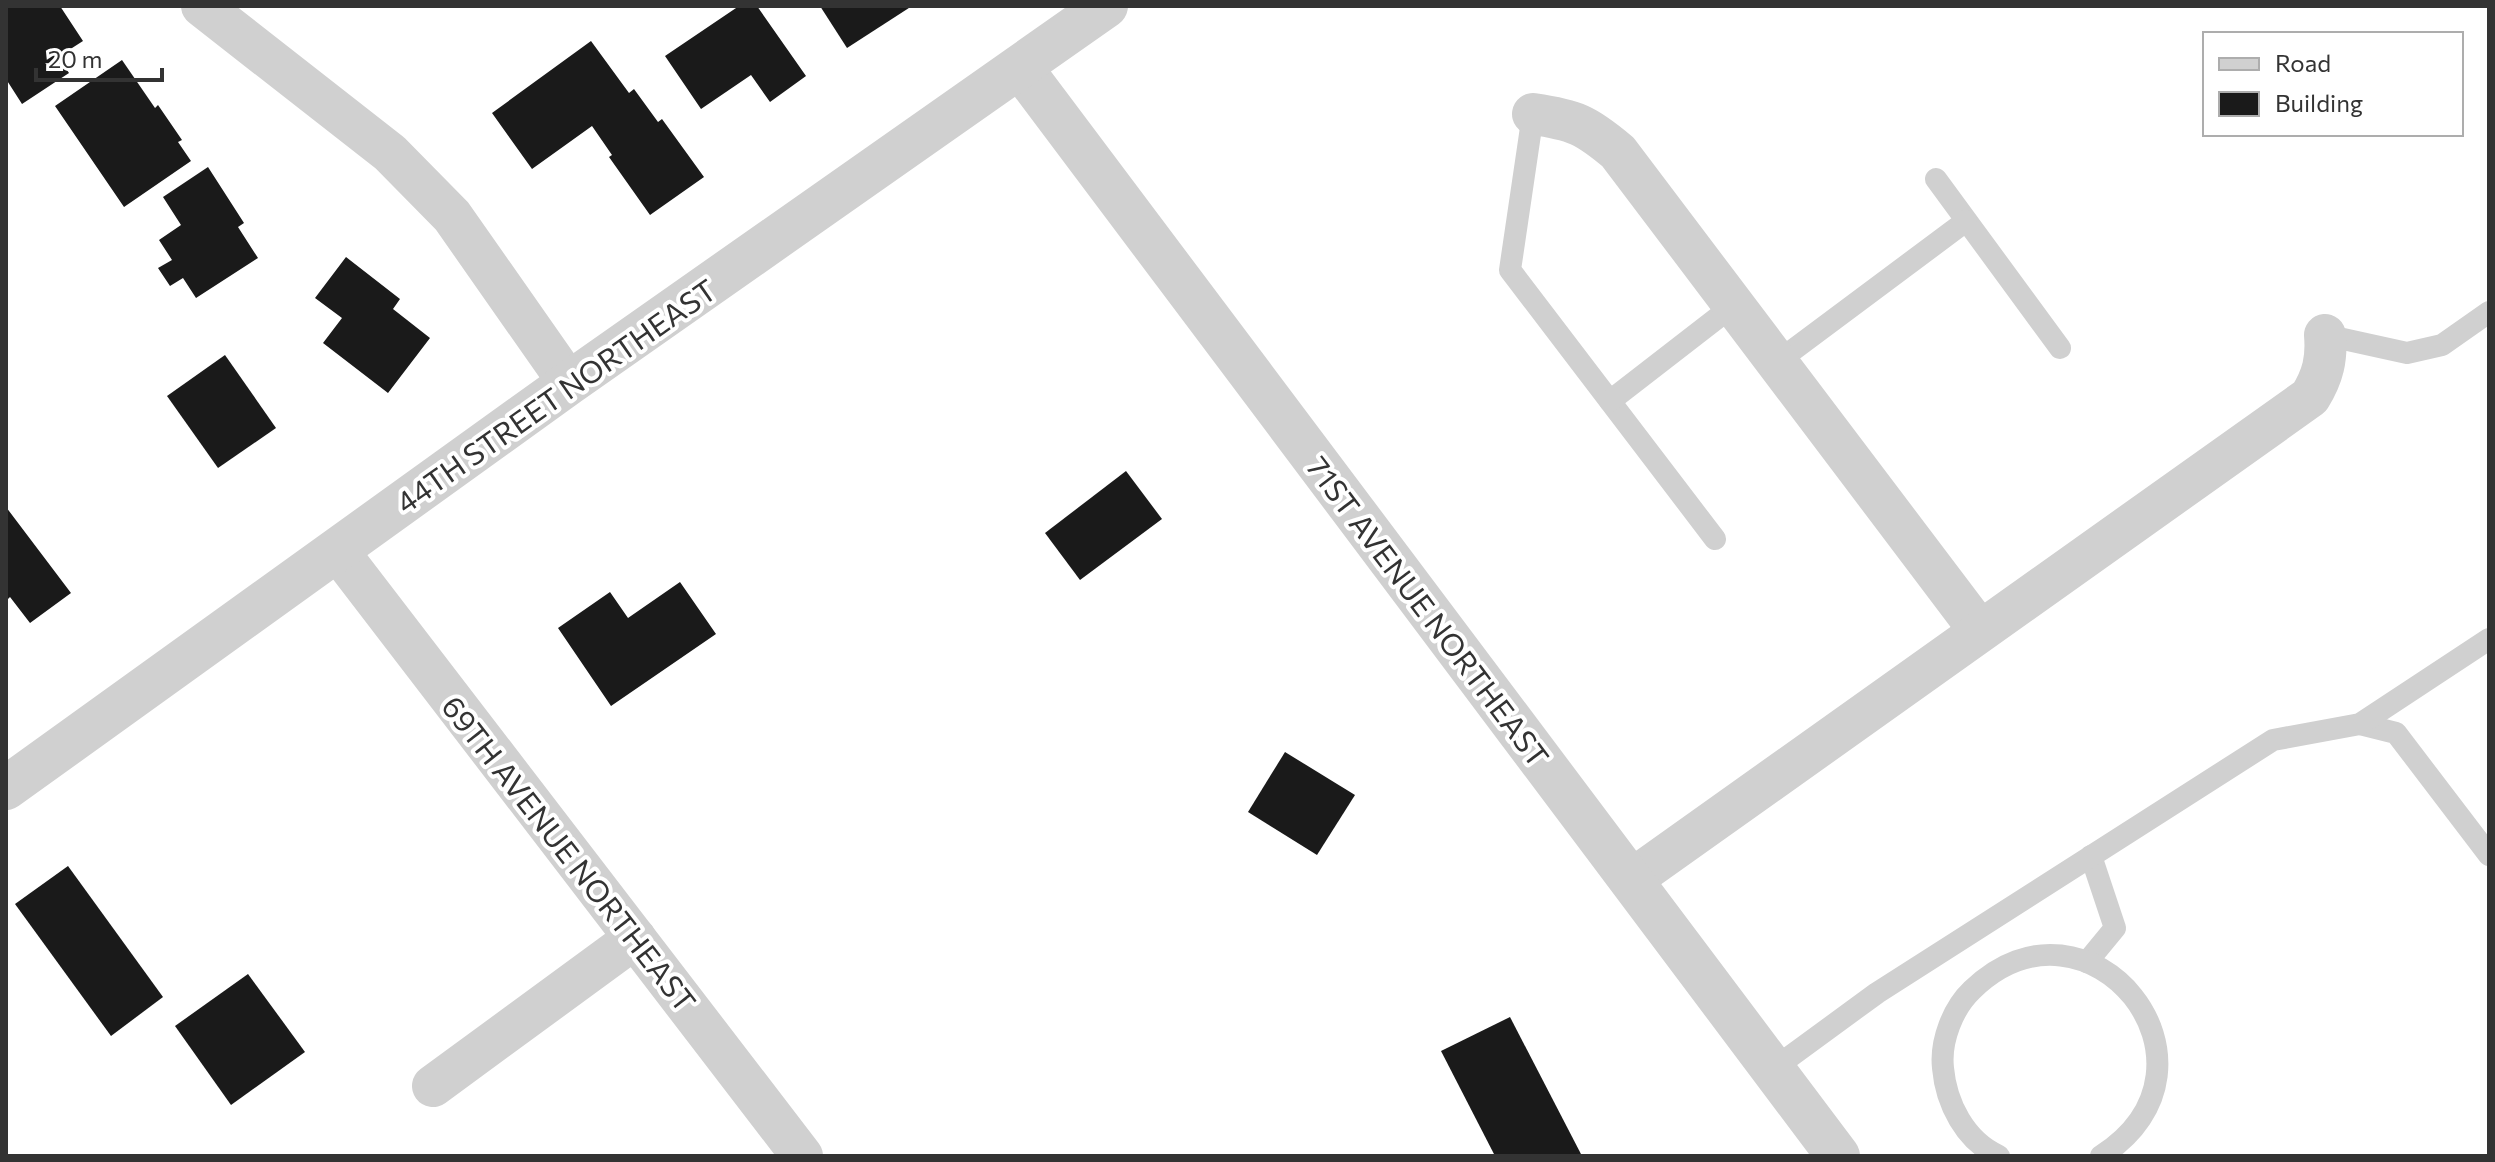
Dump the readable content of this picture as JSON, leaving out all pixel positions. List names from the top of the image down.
{
  "streets": {
    "street": ["44TH STREET NORTHEAST", "71ST AVENUE NORTHEAST", "69TH AVENUE NORTHEAST"]
  },
  "crossings": [
    ["44TH STREET NORTHEAST", "71ST AVENUE NORTHEAST"],
    ["44TH STREET NORTHEAST", "69TH AVENUE NORTHEAST"]
  ],
  "legend": ["Road", "Building"],
  "scale_bar": "20 m"
}
